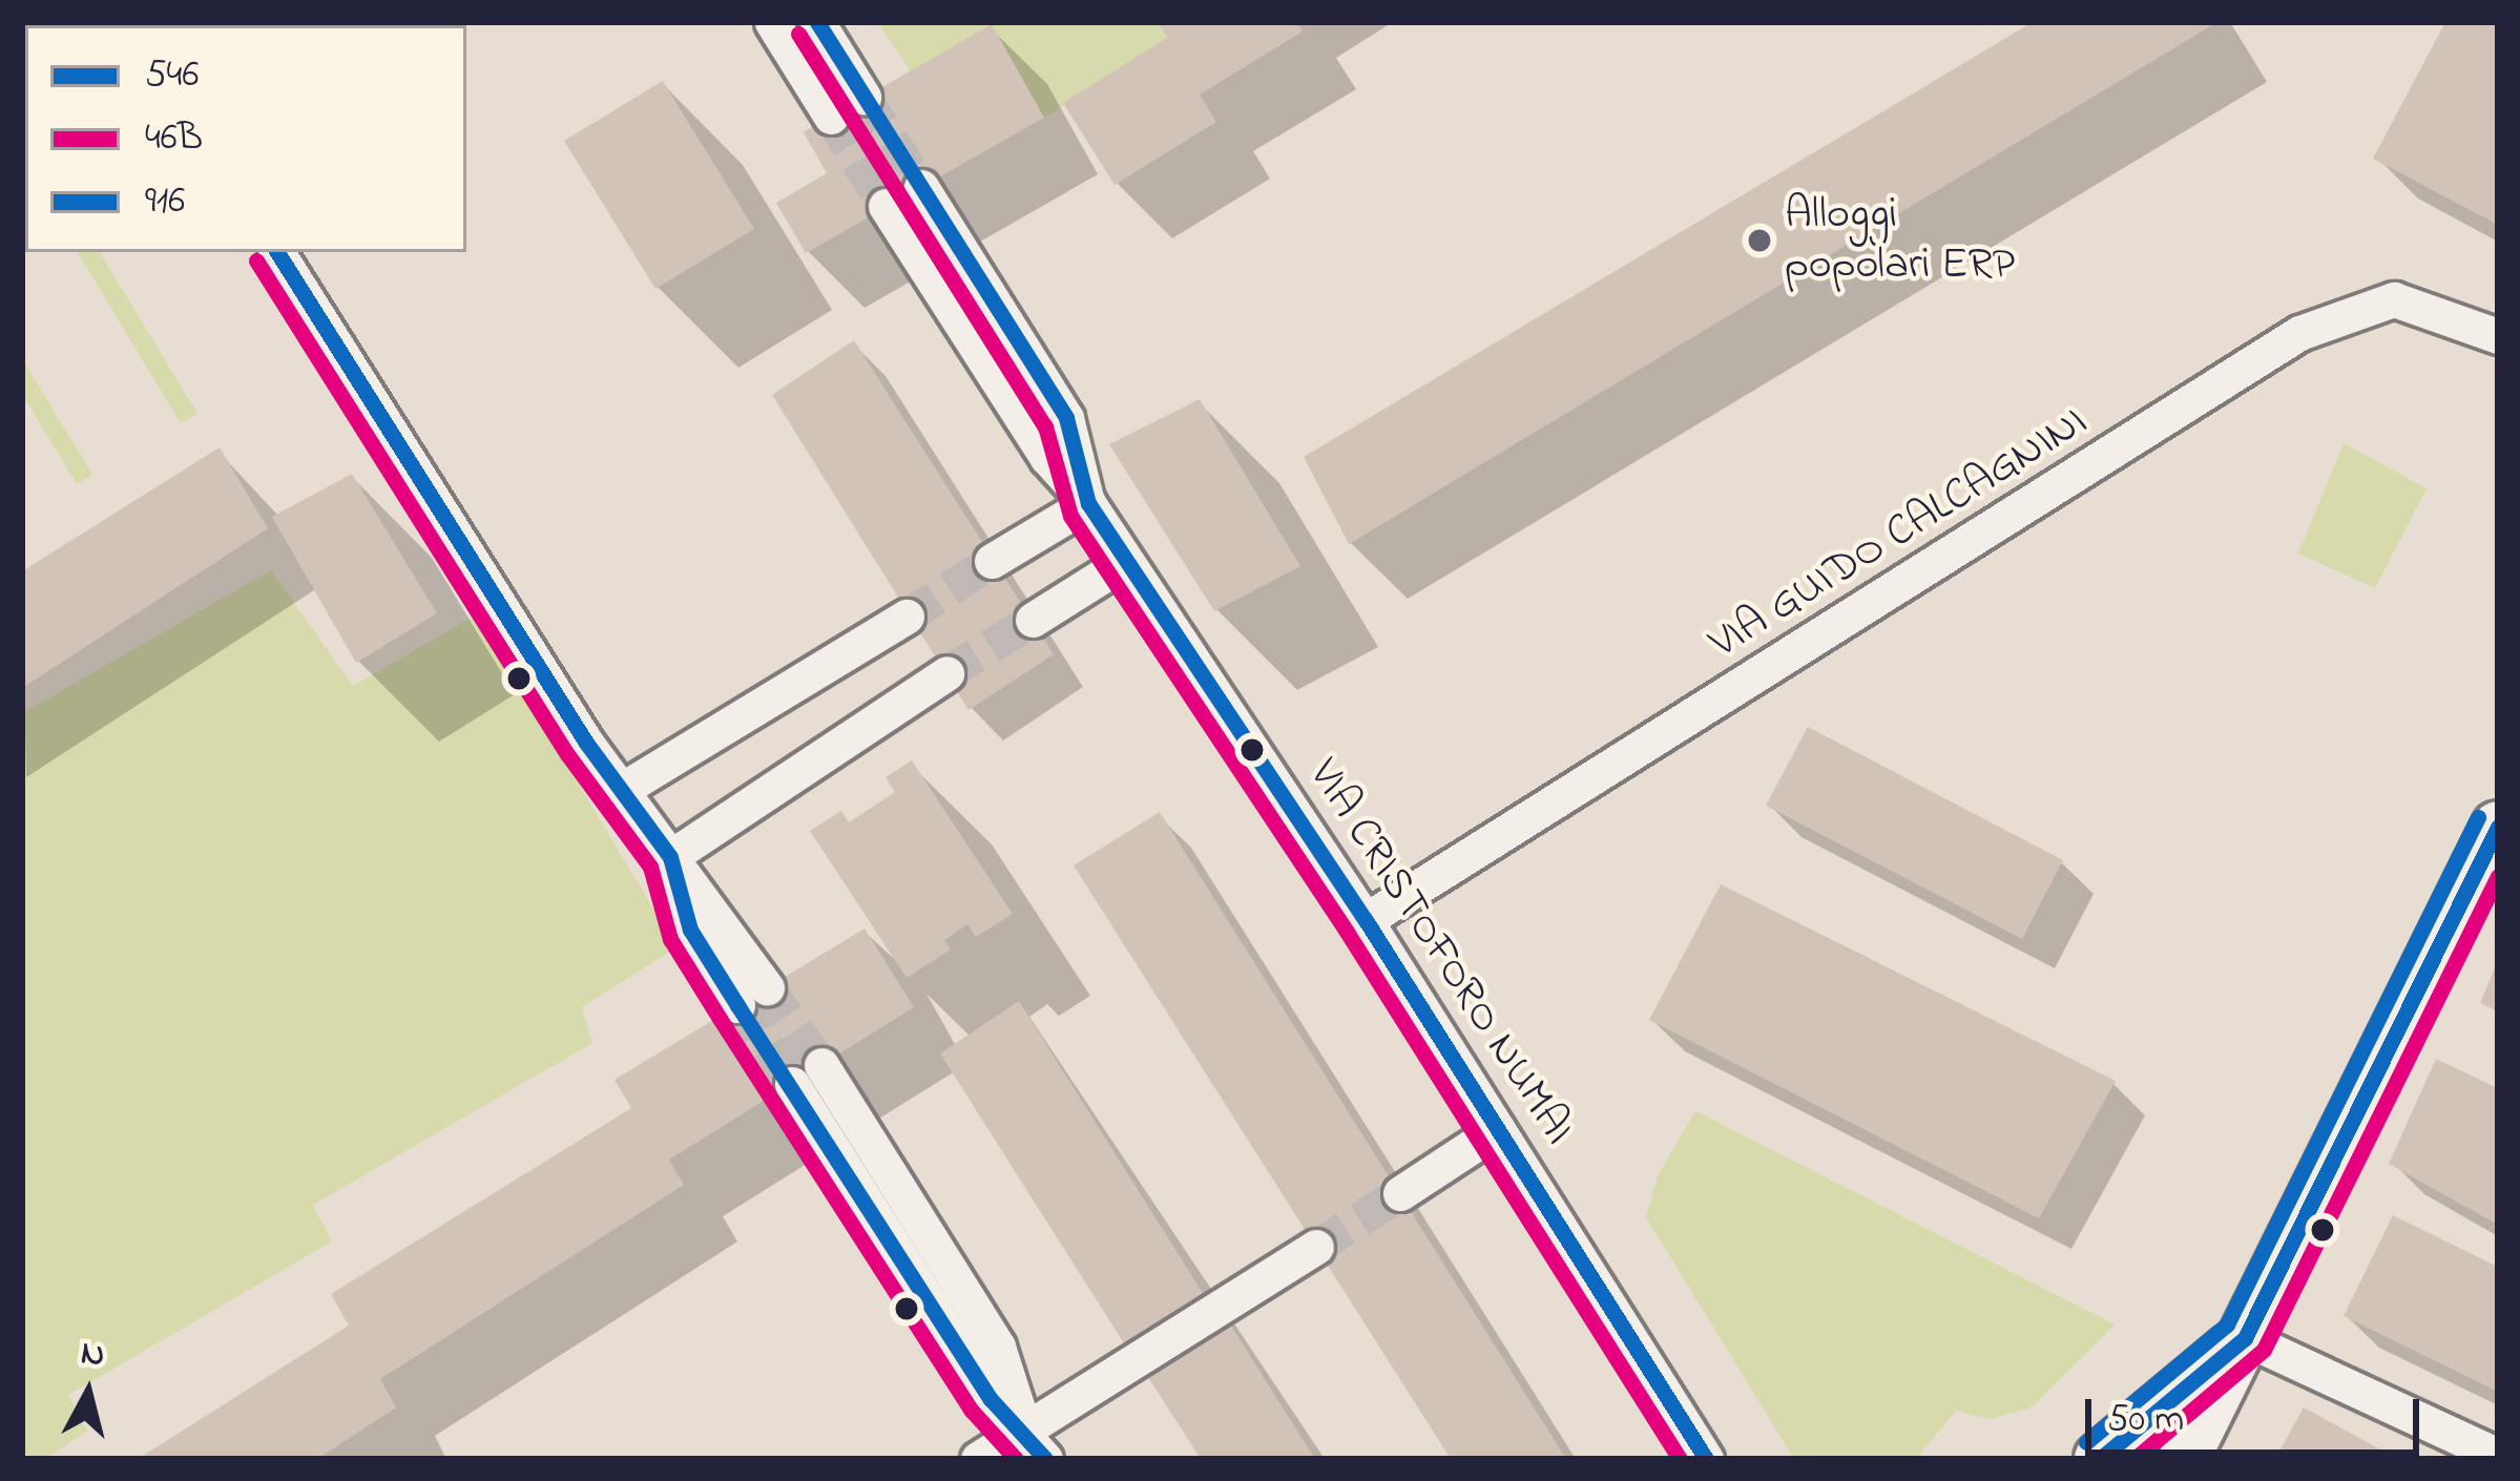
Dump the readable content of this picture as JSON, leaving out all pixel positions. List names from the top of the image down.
{
  "streets": {
    "street": ["VIA GUIDO CALCAGNINI", "VIA CRISTOFORO NUMAI"]
  },
  "crossings": [
    ["VIA GUIDO CALCAGNINI", "VIA CRISTOFORO NUMAI"]
  ],
  "places": ["Alloggi popolari ERP"],
  "lines": ["transit line 546", "transit line 46B", "transit line 916"],
  "legend": ["546", "46B", "916"],
  "scale_bar": "50 m",
  "north": "top"
}
